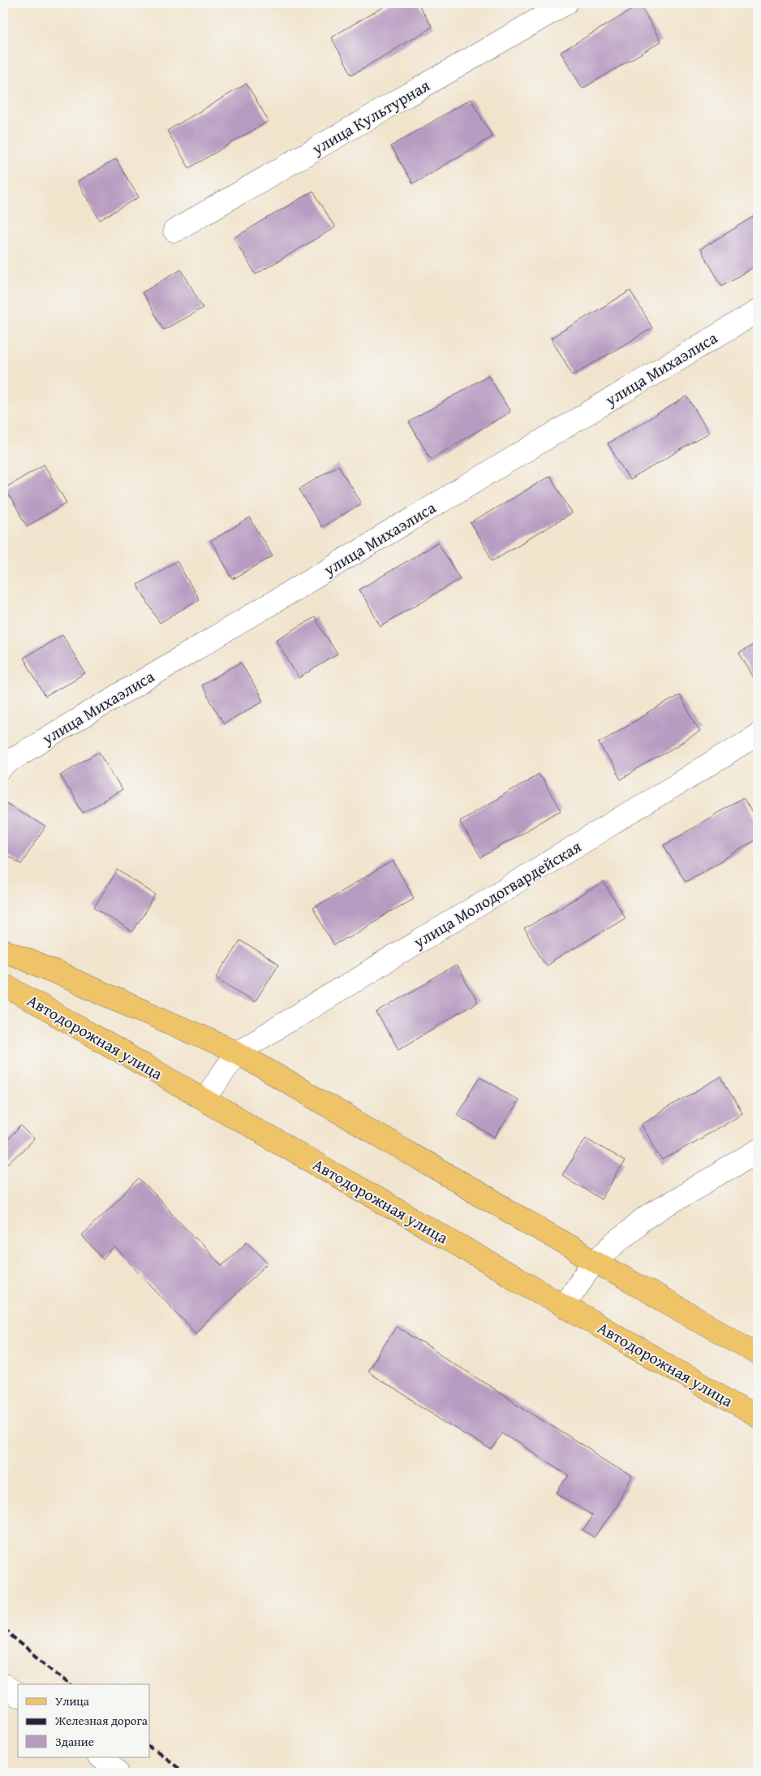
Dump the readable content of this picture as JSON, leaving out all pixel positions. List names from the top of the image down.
{
  "streets": {
    "main road": ["Автодорожная улица"],
    "street": ["улица Культурная", "улица Михаэлиса", "улица Молодогвардейская"]
  },
  "legend": ["Улица", "Железная дорога", "Здание"]
}
